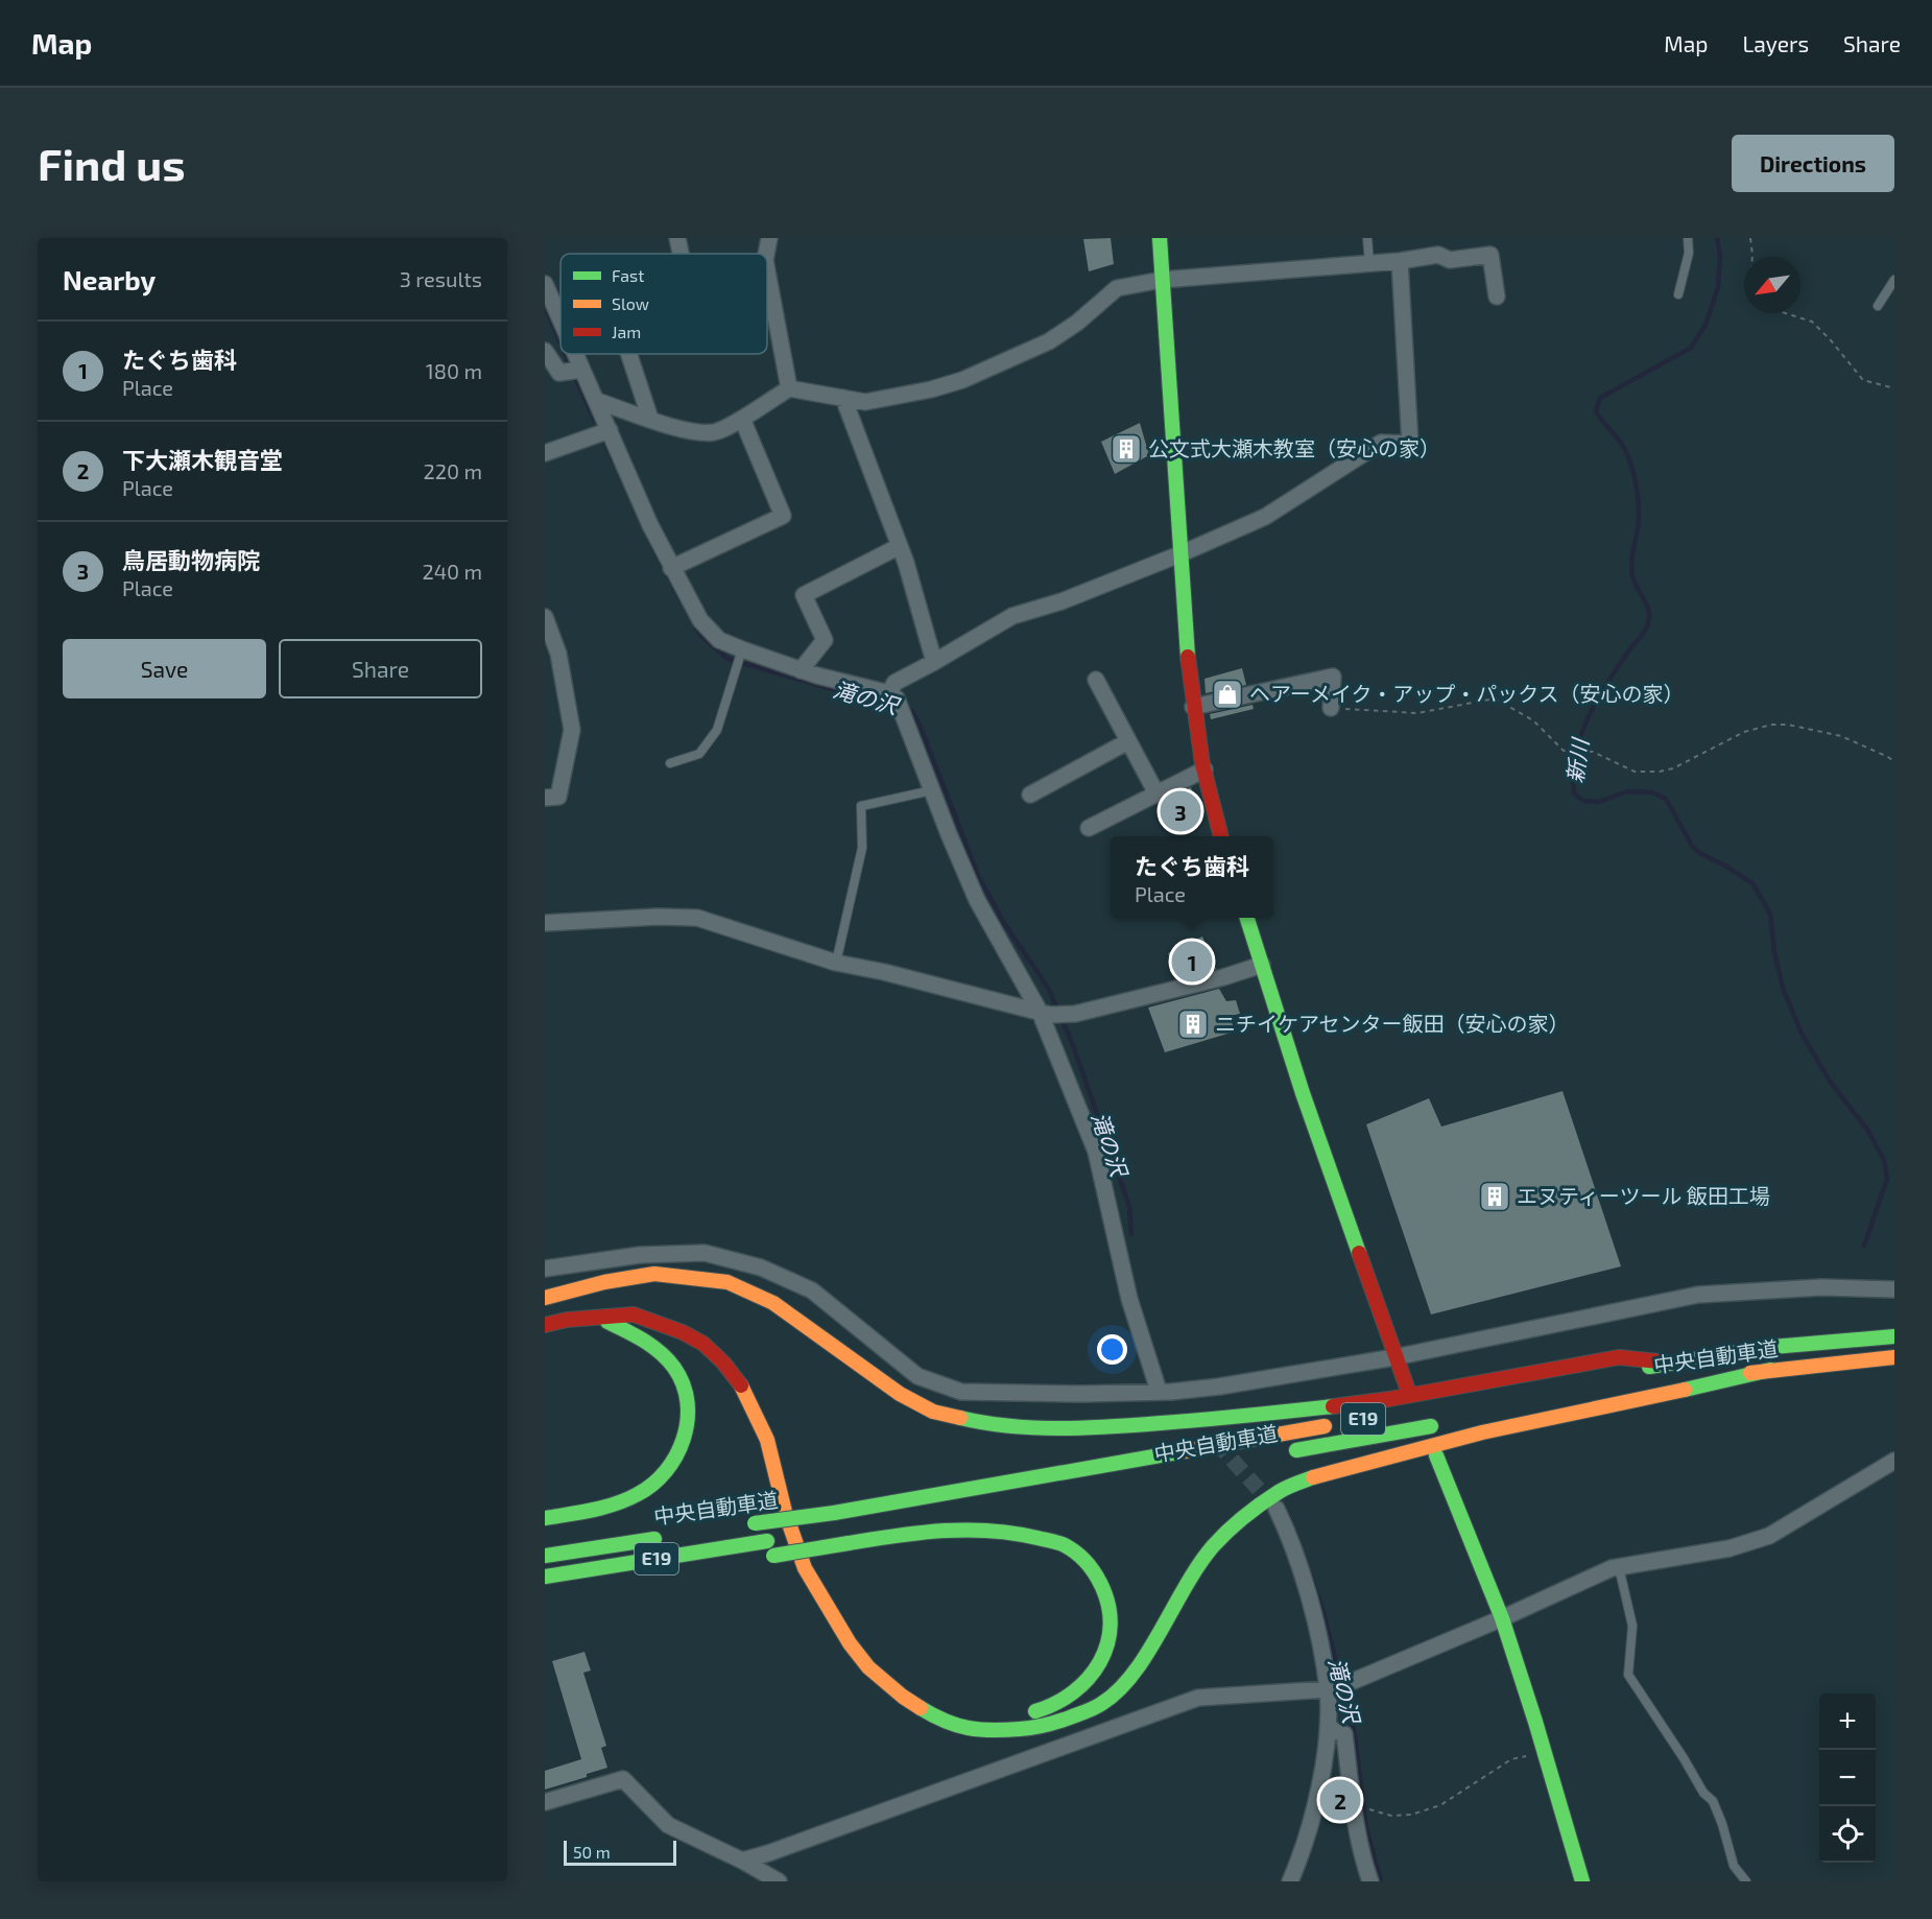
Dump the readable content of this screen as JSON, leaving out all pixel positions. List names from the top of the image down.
{
  "streets": {
    "main road": ["中央自動車道", "E19"]
  },
  "water": ["滝の沢", "新川"],
  "places": {
    "building": ["公文式大瀬木教室（安心の家）", "ニチイケアセンター飯田（安心の家）", "エヌティーツール 飯田工場"],
    "shop": ["ヘアーメイク・アップ・パックス（安心の家）"]
  },
  "legend": ["Fast", "Slow", "Jam"],
  "scale_bar": "50 m",
  "north": "bottom left",
  "page": {
    "header": "Map",
    "nav": ["Map", "Layers", "Share"],
    "buttons": [
      "Directions",
      ["Save", "Share"]
    ],
    "title": "Find us",
    "heading": ["Nearby", "3 results"],
    "list": [
      {
        "mark": "1",
        "name": "たぐち歯科",
        "note": "Place",
        "value": "180 m"
      },
      {
        "mark": "2",
        "name": "下大瀬木観音堂",
        "note": "Place",
        "value": "220 m"
      },
      {
        "mark": "3",
        "name": "鳥居動物病院",
        "note": "Place",
        "value": "240 m"
      }
    ],
    "pins": ["3", "1", "2"],
    "popup": ["たぐち歯科", "Place"],
    "map_buttons": ["+", "−"],
    "scale": "50 m"
  }
}
